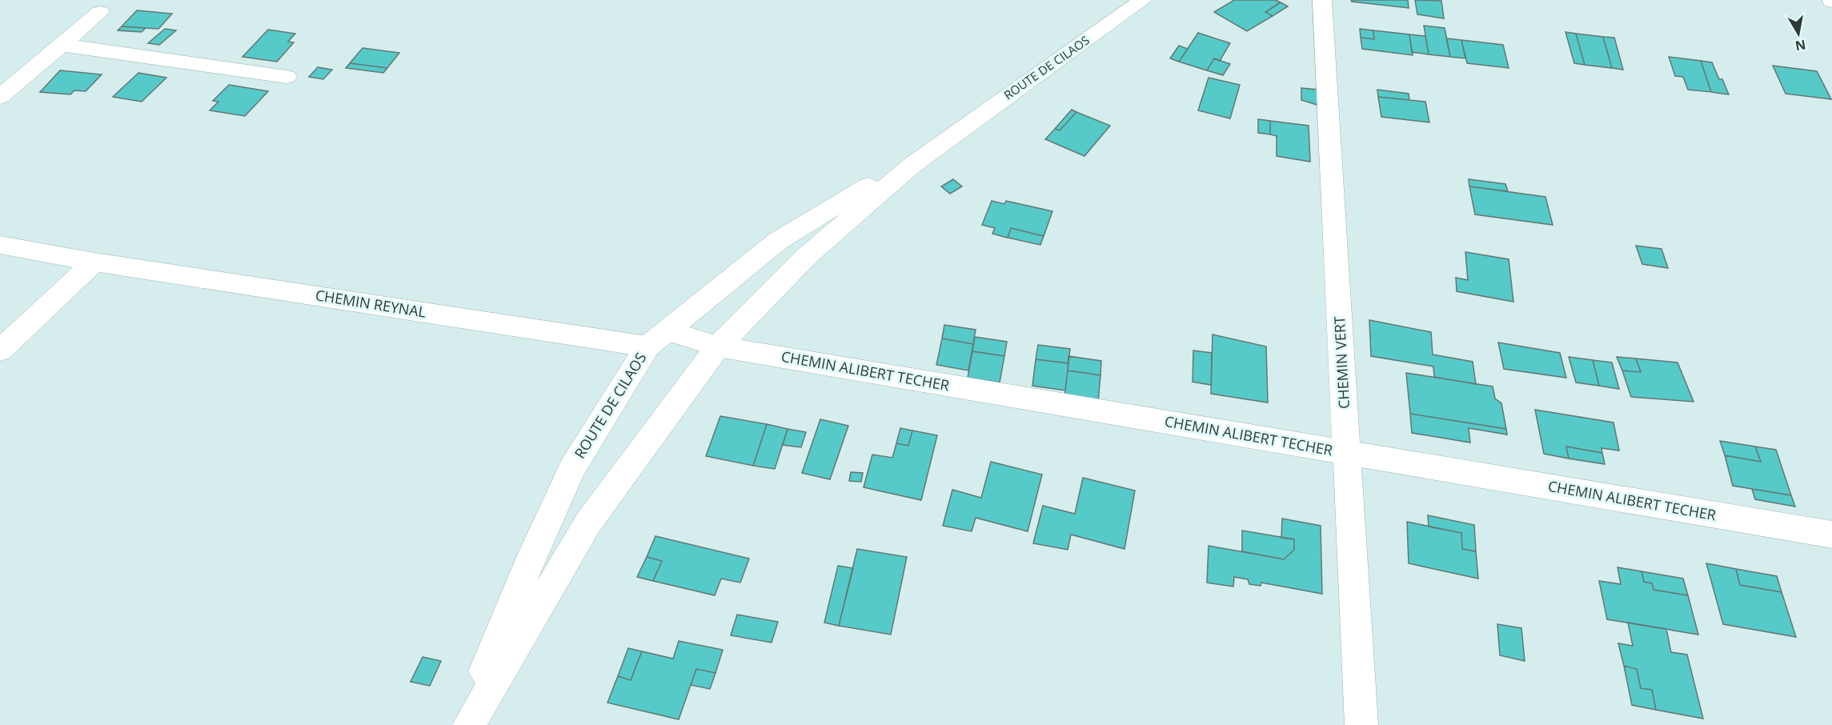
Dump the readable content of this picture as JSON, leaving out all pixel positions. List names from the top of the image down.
{
  "streets": {
    "street": [
      "ROUTE DE CILAOS",
      "CHEMIN REYNAL",
      "CHEMIN VERT",
      "CHEMIN ALIBERT TECHER"
    ]
  },
  "crossings": [
    ["ROUTE DE CILAOS", "CHEMIN REYNAL"],
    ["ROUTE DE CILAOS", "CHEMIN ALIBERT TECHER"],
    ["CHEMIN REYNAL", "CHEMIN ALIBERT TECHER"],
    ["CHEMIN VERT", "CHEMIN ALIBERT TECHER"]
  ],
  "north": "bottom"
}
